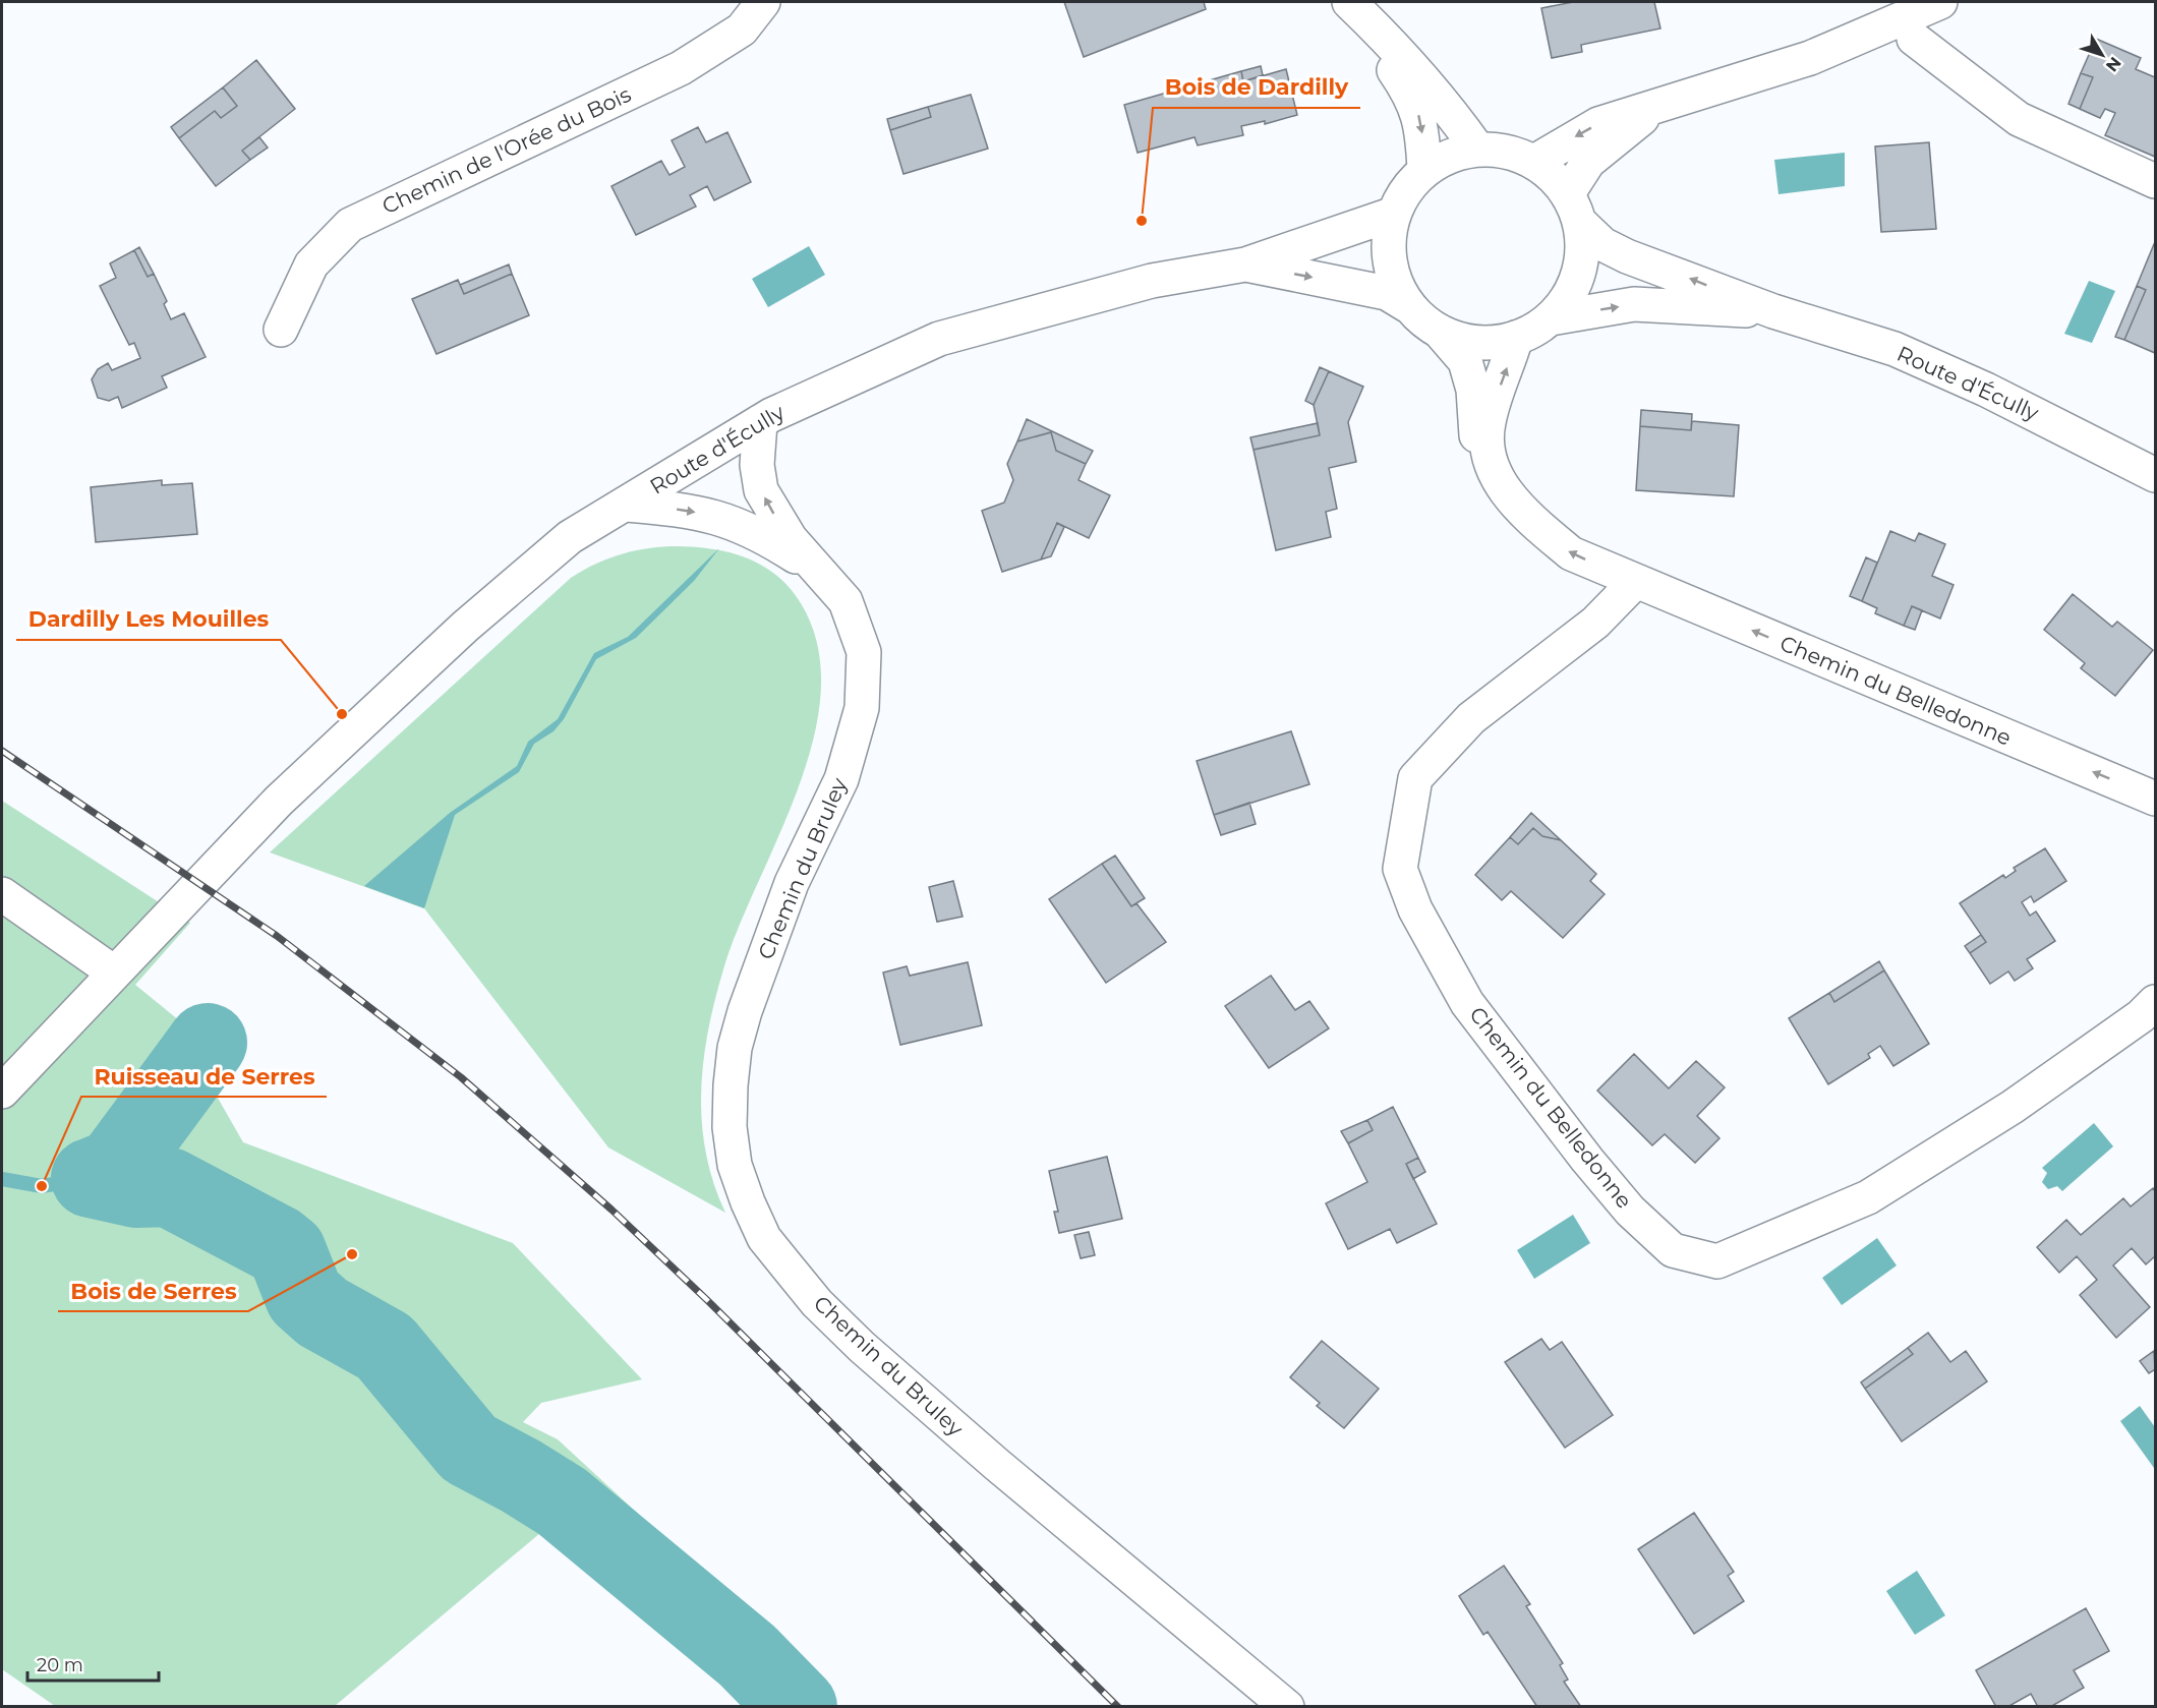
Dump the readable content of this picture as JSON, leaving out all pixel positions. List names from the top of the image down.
{
  "streets": {
    "street": [
      "Chemin de l'Orée du Bois",
      "Route d'Écully",
      "Chemin du Belledonne",
      "Chemin du Bruley"
    ]
  },
  "crossings": [
    ["Route d'Écully", "Chemin du Belledonne"],
    ["Route d'Écully", "Chemin du Bruley"]
  ],
  "places": [
    "Bois de Dardilly",
    "Dardilly Les Mouilles",
    "Ruisseau de Serres",
    "Bois de Serres"
  ],
  "scale_bar": "20 m",
  "north": "bottom right"
}
